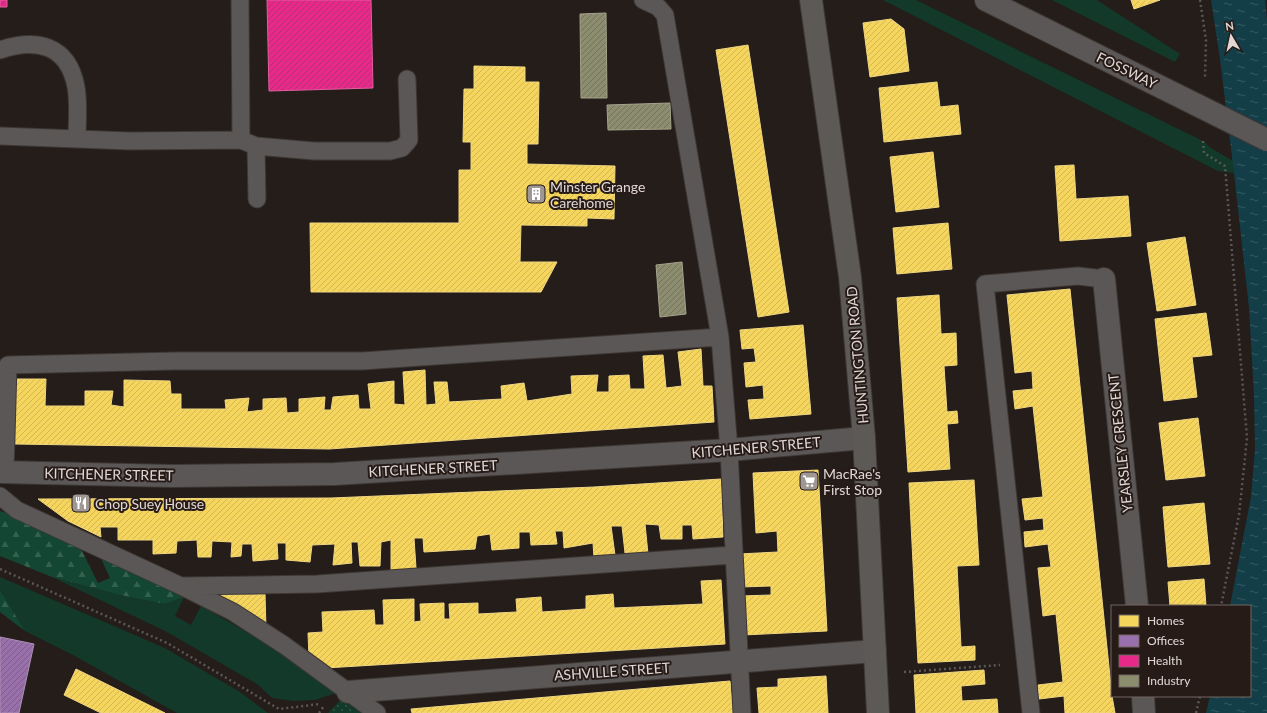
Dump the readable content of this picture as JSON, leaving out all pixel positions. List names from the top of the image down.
{
  "streets": {
    "street": [
      "FOSSWAY",
      "HUNTINGTON ROAD",
      "YEARSLEY CRESCENT",
      "KITCHENER STREET",
      "ASHVILLE STREET"
    ]
  },
  "crossings": [
    ["HUNTINGTON ROAD", "KITCHENER STREET"],
    ["HUNTINGTON ROAD", "ASHVILLE STREET"]
  ],
  "places": {
    "building": ["Minster Grange Carehome"],
    "supermarket": ["MacRae's First Stop"],
    "restaurant": ["Chop Suey House"]
  },
  "legend": [
    "Homes",
    "Offices",
    "Health",
    "Industry"
  ],
  "north": "top"
}
